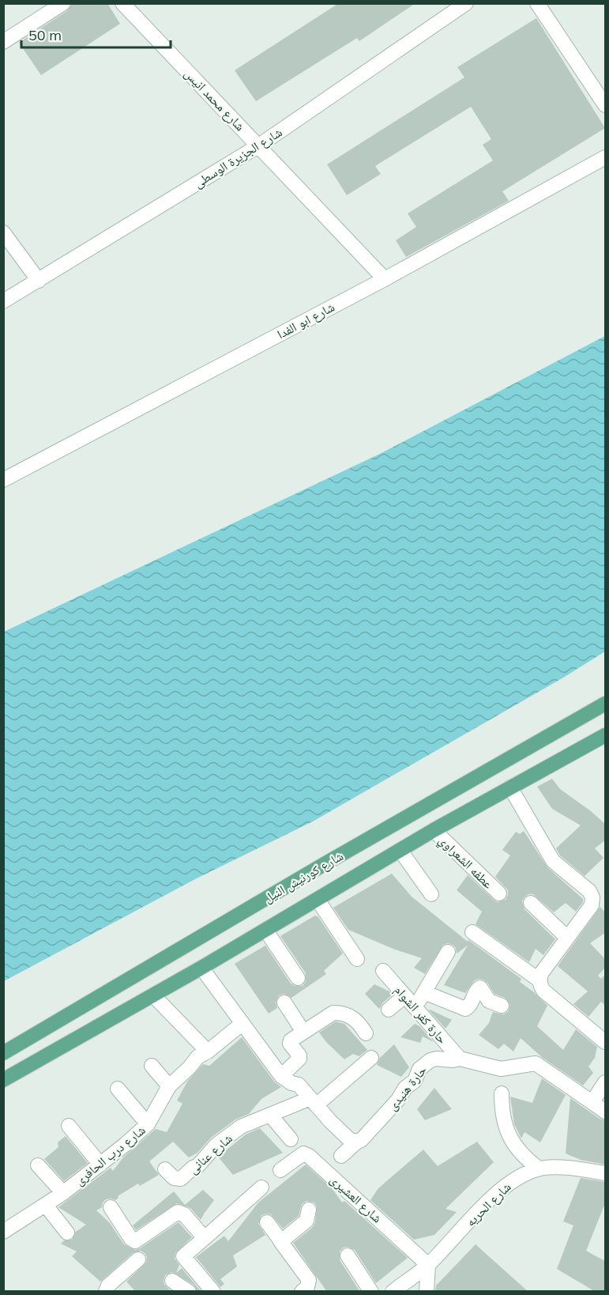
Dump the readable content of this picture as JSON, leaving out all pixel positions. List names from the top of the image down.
{
  "streets": {
    "main road": ["شارع كورنيش النيل"],
    "street": [
      "شارع محمد انيس",
      "شارع الجزيرة الوسطى",
      "شارع ابو الفدا",
      "عطفه الشعراوي",
      "حارة كفر الشوام",
      "حارة هنيدى",
      "شارع عنانى",
      "شارع درب الحافرى",
      "شارع العشيرى",
      "شارع الحريه"
    ]
  },
  "crossings": [
    ["شارع محمد انيس", "شارع الجزيرة الوسطى"],
    ["شارع محمد انيس", "شارع ابو الفدا"],
    ["عطفه الشعراوي", "شارع كورنيش النيل"],
    ["حارة كفر الشوام", "حارة هنيدى"],
    ["شارع العشيرى", "شارع الحريه"]
  ],
  "scale_bar": "50 m"
}
